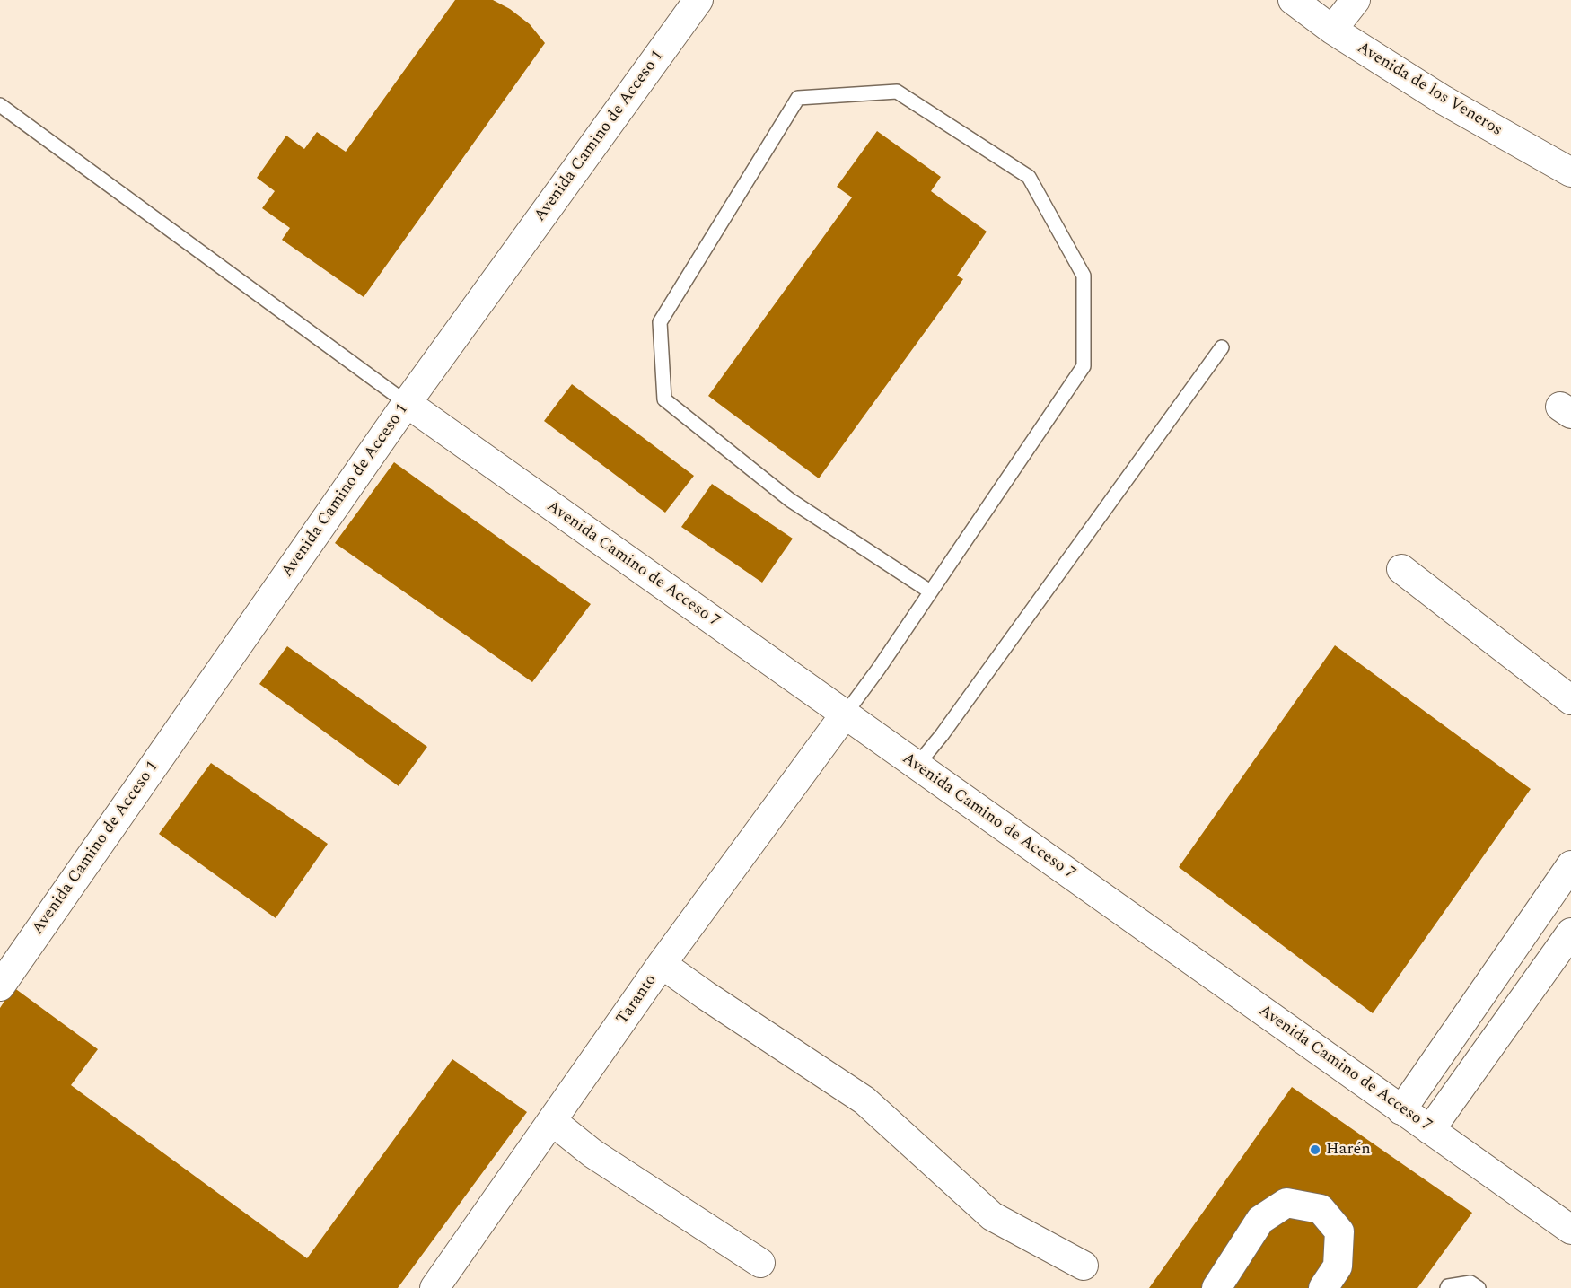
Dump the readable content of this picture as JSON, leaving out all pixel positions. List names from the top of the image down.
{
  "streets": {
    "street": [
      "Avenida de los Veneros",
      "Avenida Camino de Acceso 1",
      "Avenida Camino de Acceso 7",
      "Taranto"
    ]
  },
  "crossings": [
    ["Avenida Camino de Acceso 1", "Avenida Camino de Acceso 7"],
    ["Avenida Camino de Acceso 7", "Taranto"]
  ],
  "places": ["Harén"]
}
